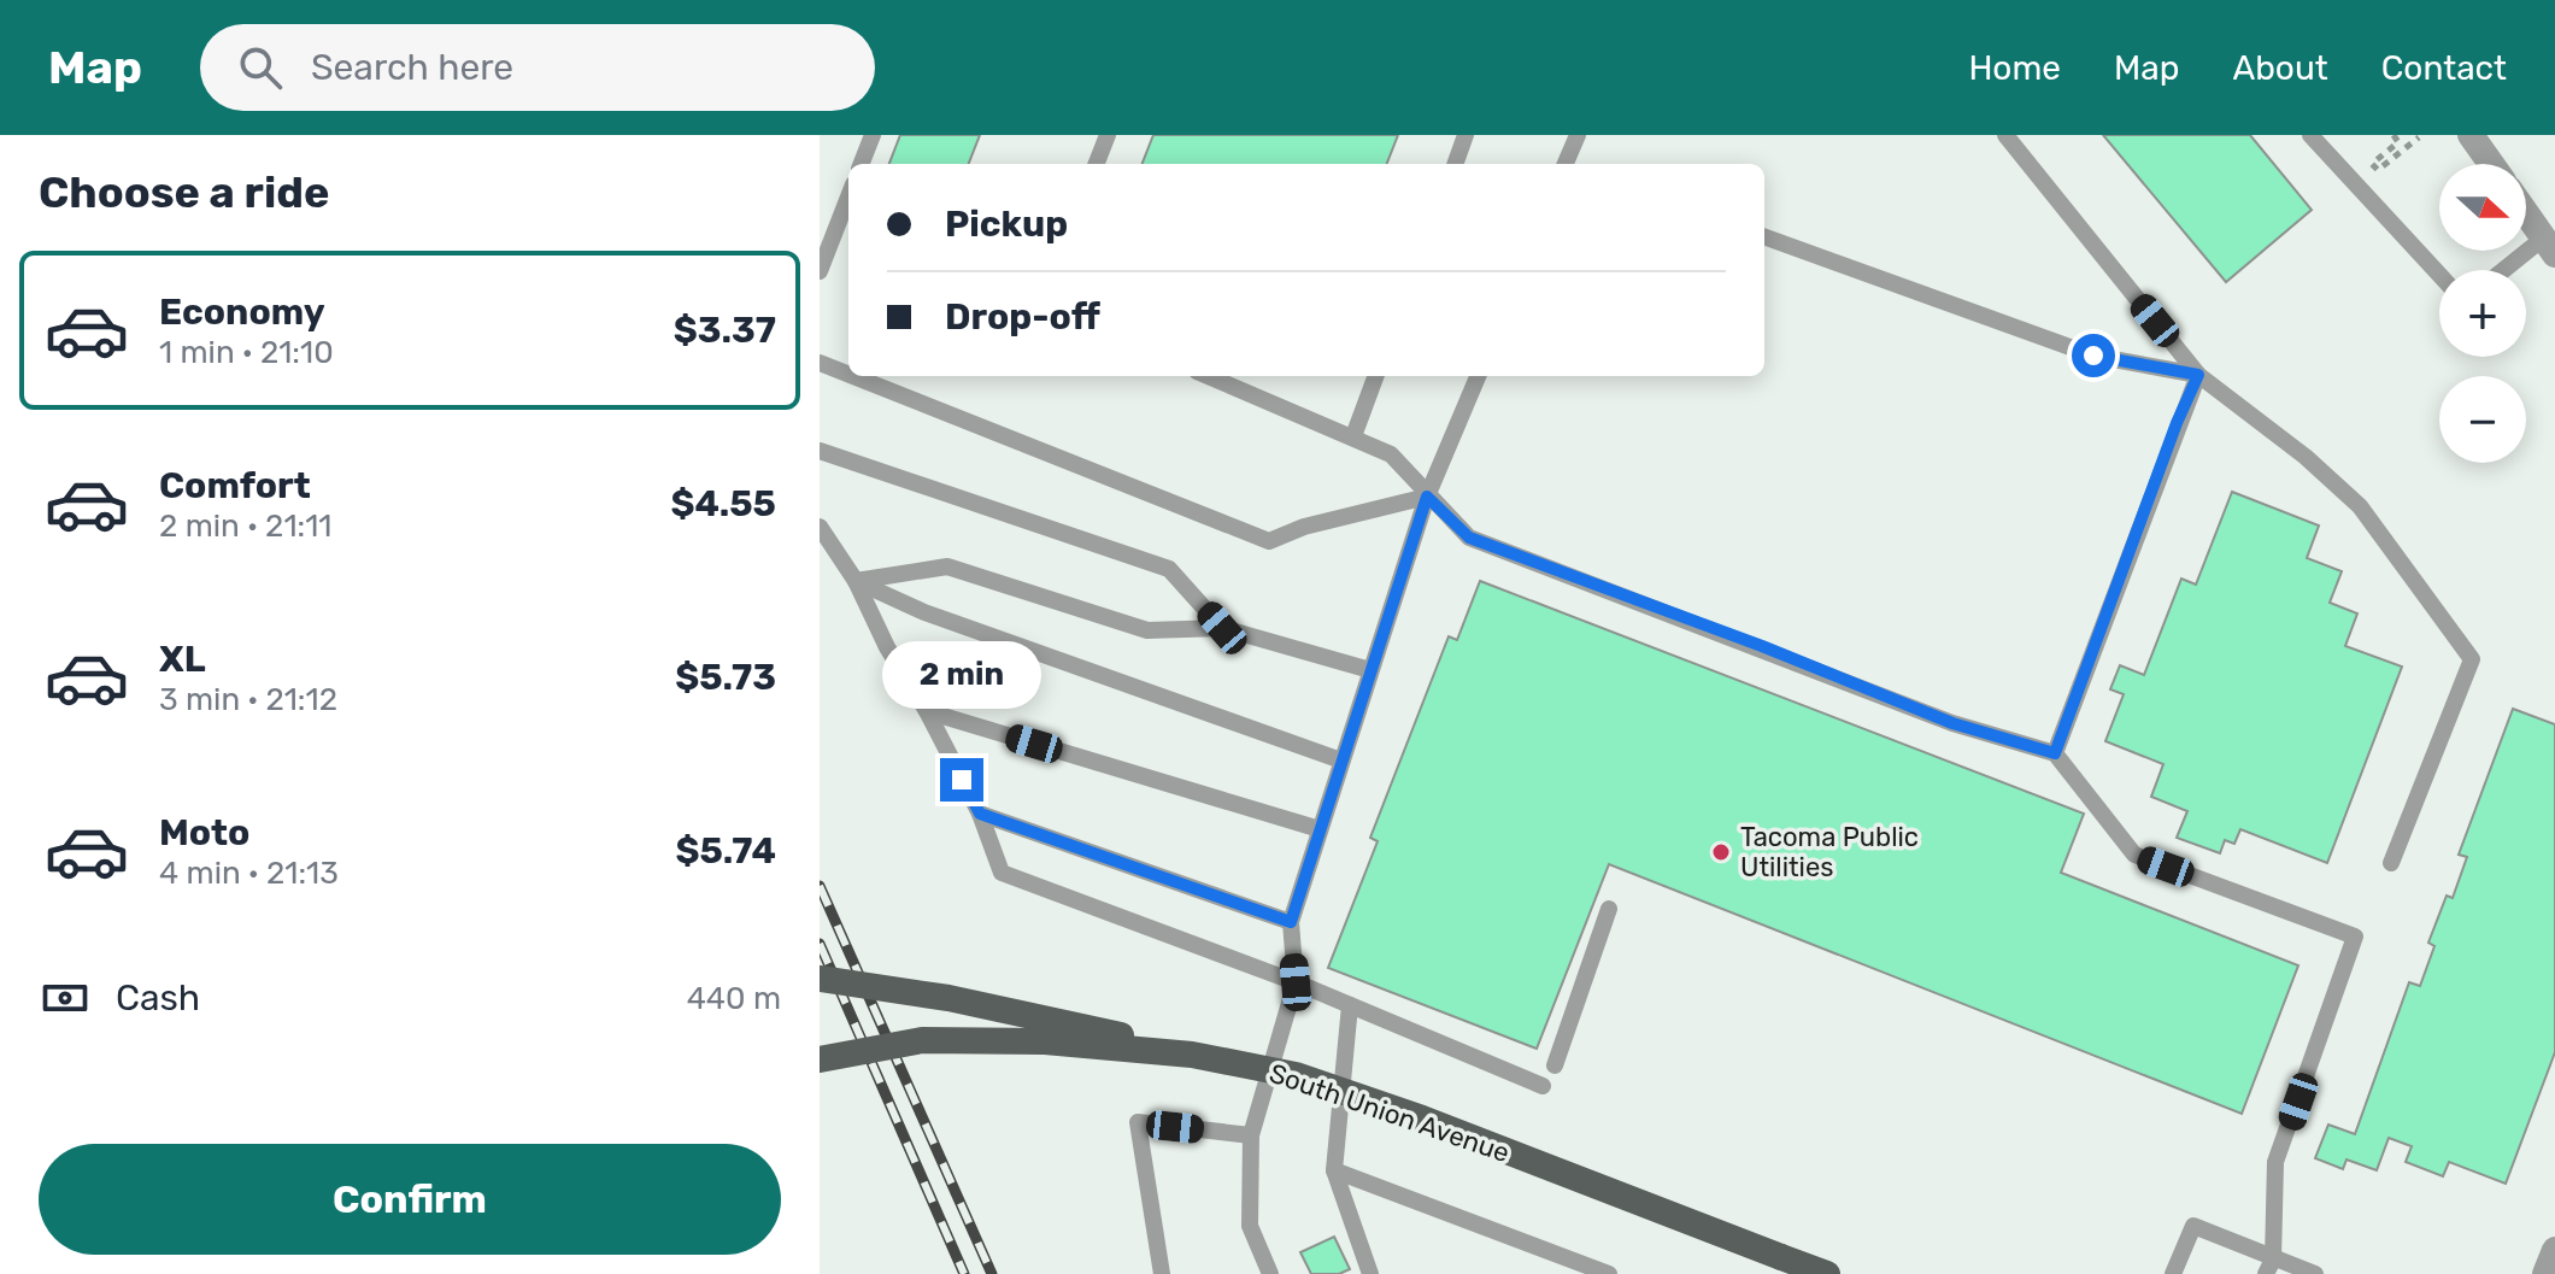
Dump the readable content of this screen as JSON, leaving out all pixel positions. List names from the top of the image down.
{
  "streets": {
    "main road": ["South Union Avenue"]
  },
  "places": ["Tacoma Public Utilities"],
  "north": "right",
  "page": {
    "header": "Map",
    "search": "Search here",
    "nav": [
      "Home",
      "Map",
      "About",
      "Contact"
    ],
    "heading": "Choose a ride",
    "map_buttons": ["+", "−"],
    "banner": ["Pickup", "Drop-off"],
    "list": [
      {
        "name": "Economy",
        "note": "1 min · 21:10",
        "value": "$3.37"
      },
      {
        "name": "Comfort",
        "note": "2 min · 21:11",
        "value": "$4.55"
      },
      {
        "name": "XL",
        "note": "3 min · 21:12",
        "value": "$5.73"
      },
      {
        "name": "Moto",
        "note": "4 min · 21:13",
        "value": "$5.74"
      }
    ],
    "bubble": "2 min",
    "pay": ["Cash", "440 m"],
    "buttons": "Confirm"
  }
}
